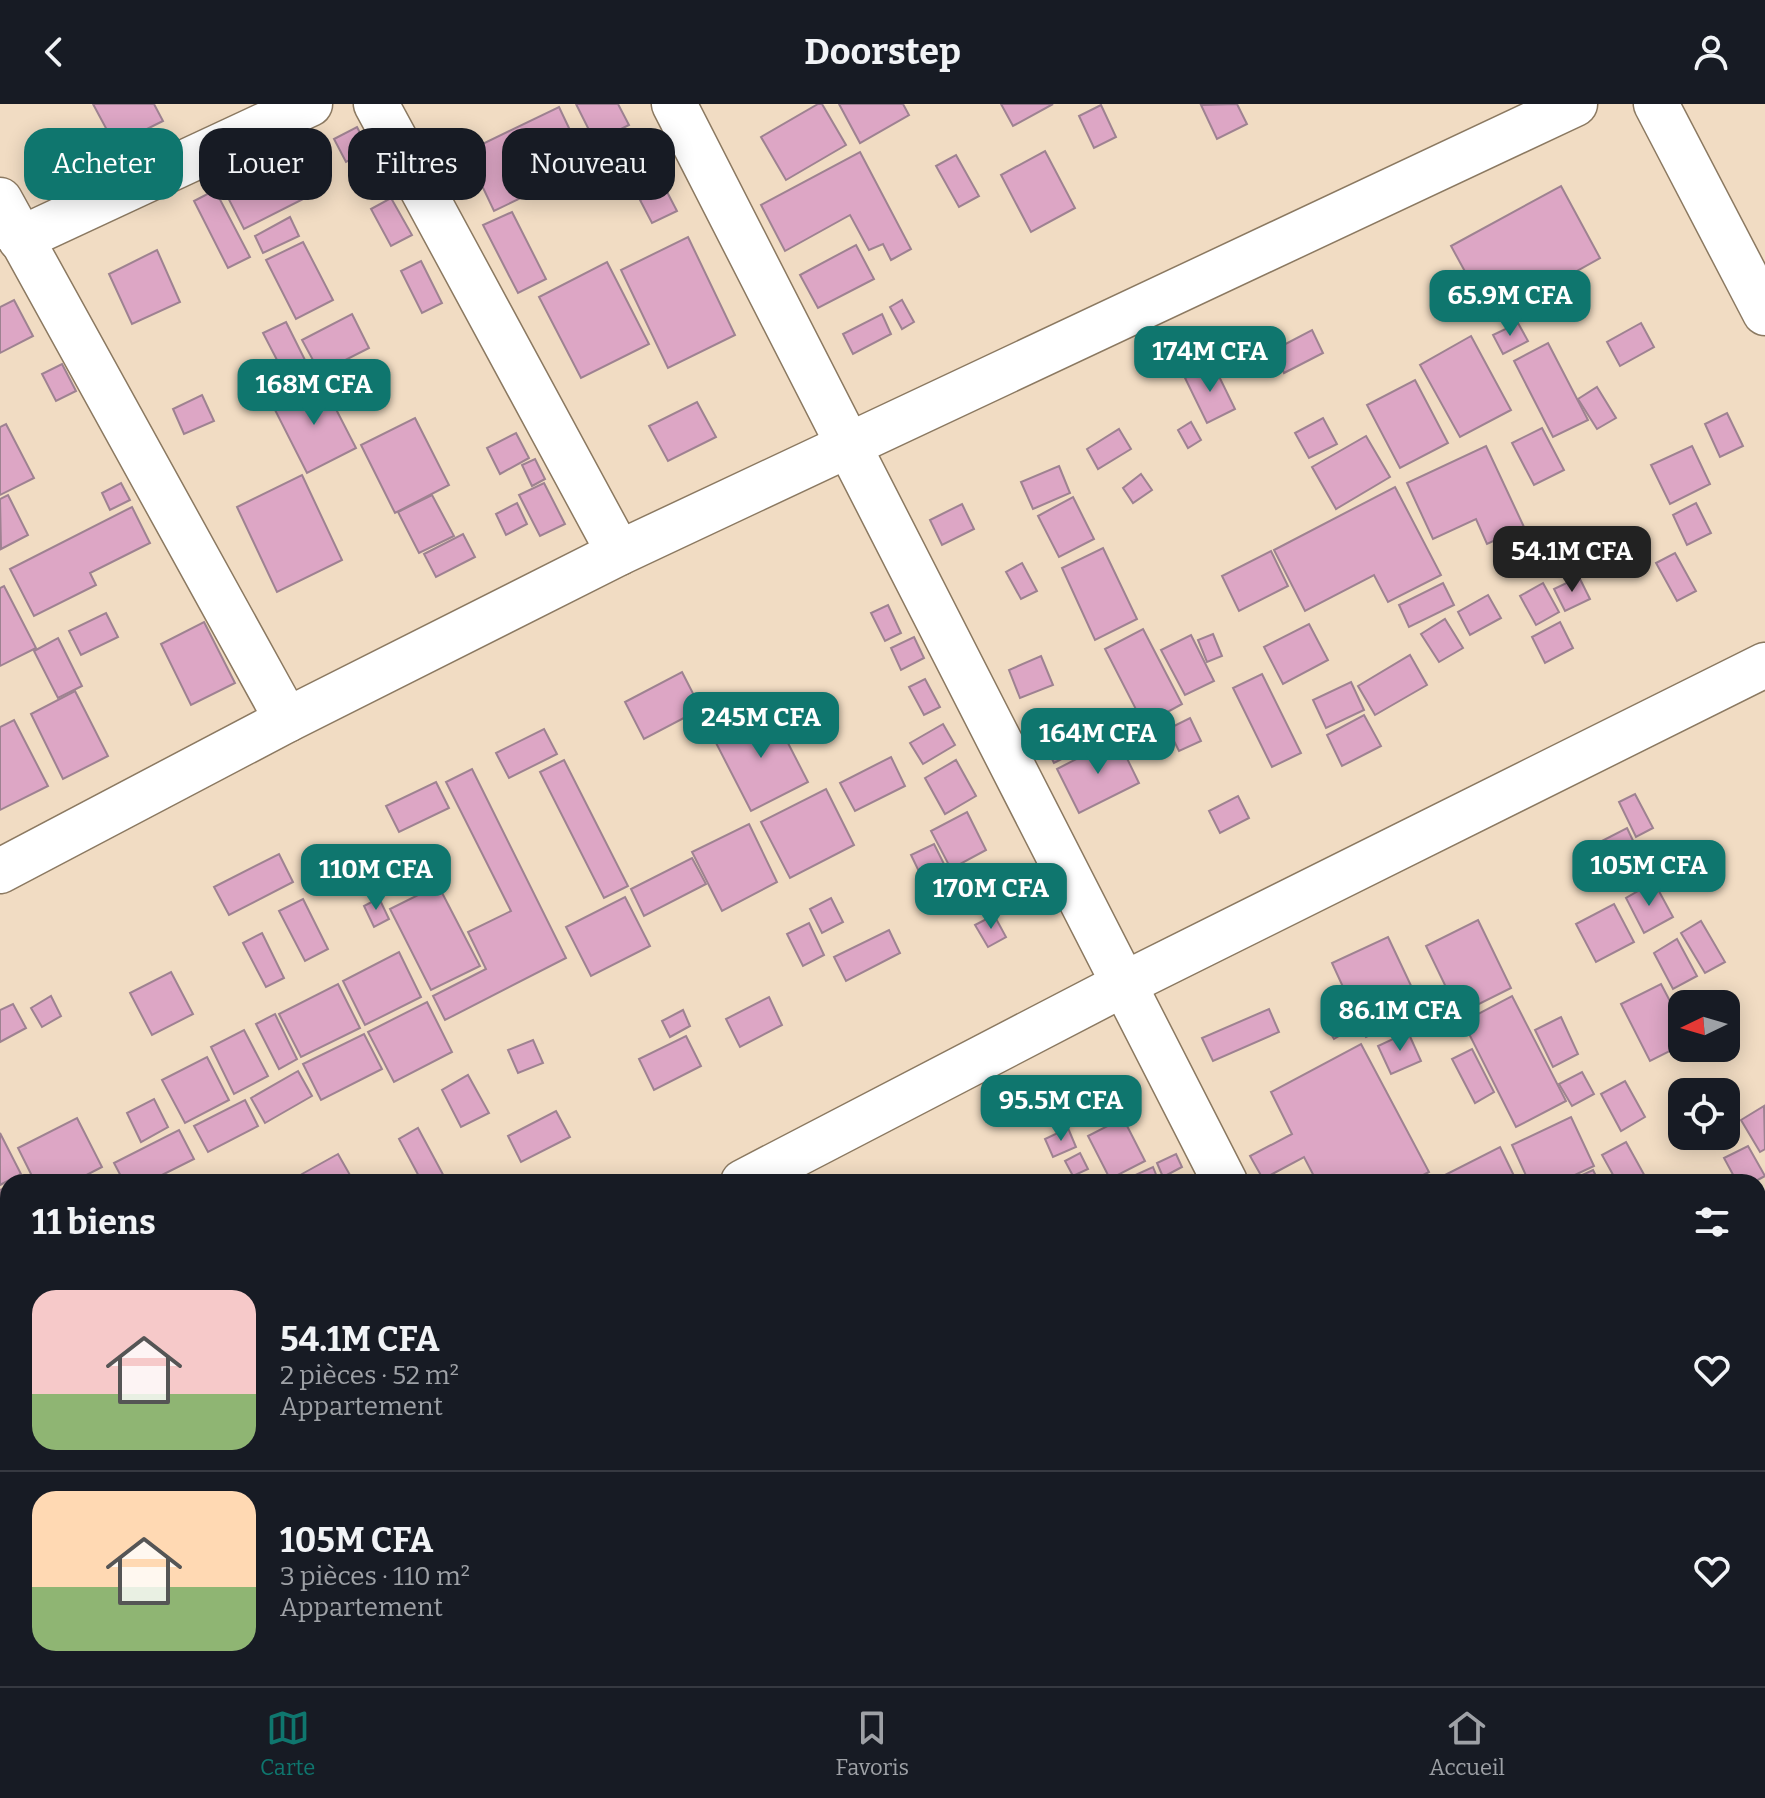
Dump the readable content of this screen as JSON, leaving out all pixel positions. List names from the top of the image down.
{
  "north": "left",
  "page": {
    "header": "Doorstep",
    "chip": [
      "Acheter",
      "Louer",
      "Filtres",
      "Nouveau"
    ],
    "price": [
      "65.9M CFA",
      "174M CFA",
      "168M CFA",
      "54.1M CFA",
      "245M CFA",
      "164M CFA",
      "105M CFA",
      "110M CFA",
      "170M CFA",
      "86.1M CFA",
      "95.5M CFA"
    ],
    "heading": "11 biens",
    "list": [
      {
        "name": "54.1M CFA",
        "note": "2 pièces · 52 m² · Appartement"
      },
      {
        "name": "105M CFA",
        "note": "3 pièces · 110 m² · Appartement"
      }
    ],
    "tabs": ["Carte", "Favoris", "Accueil"]
  }
}
